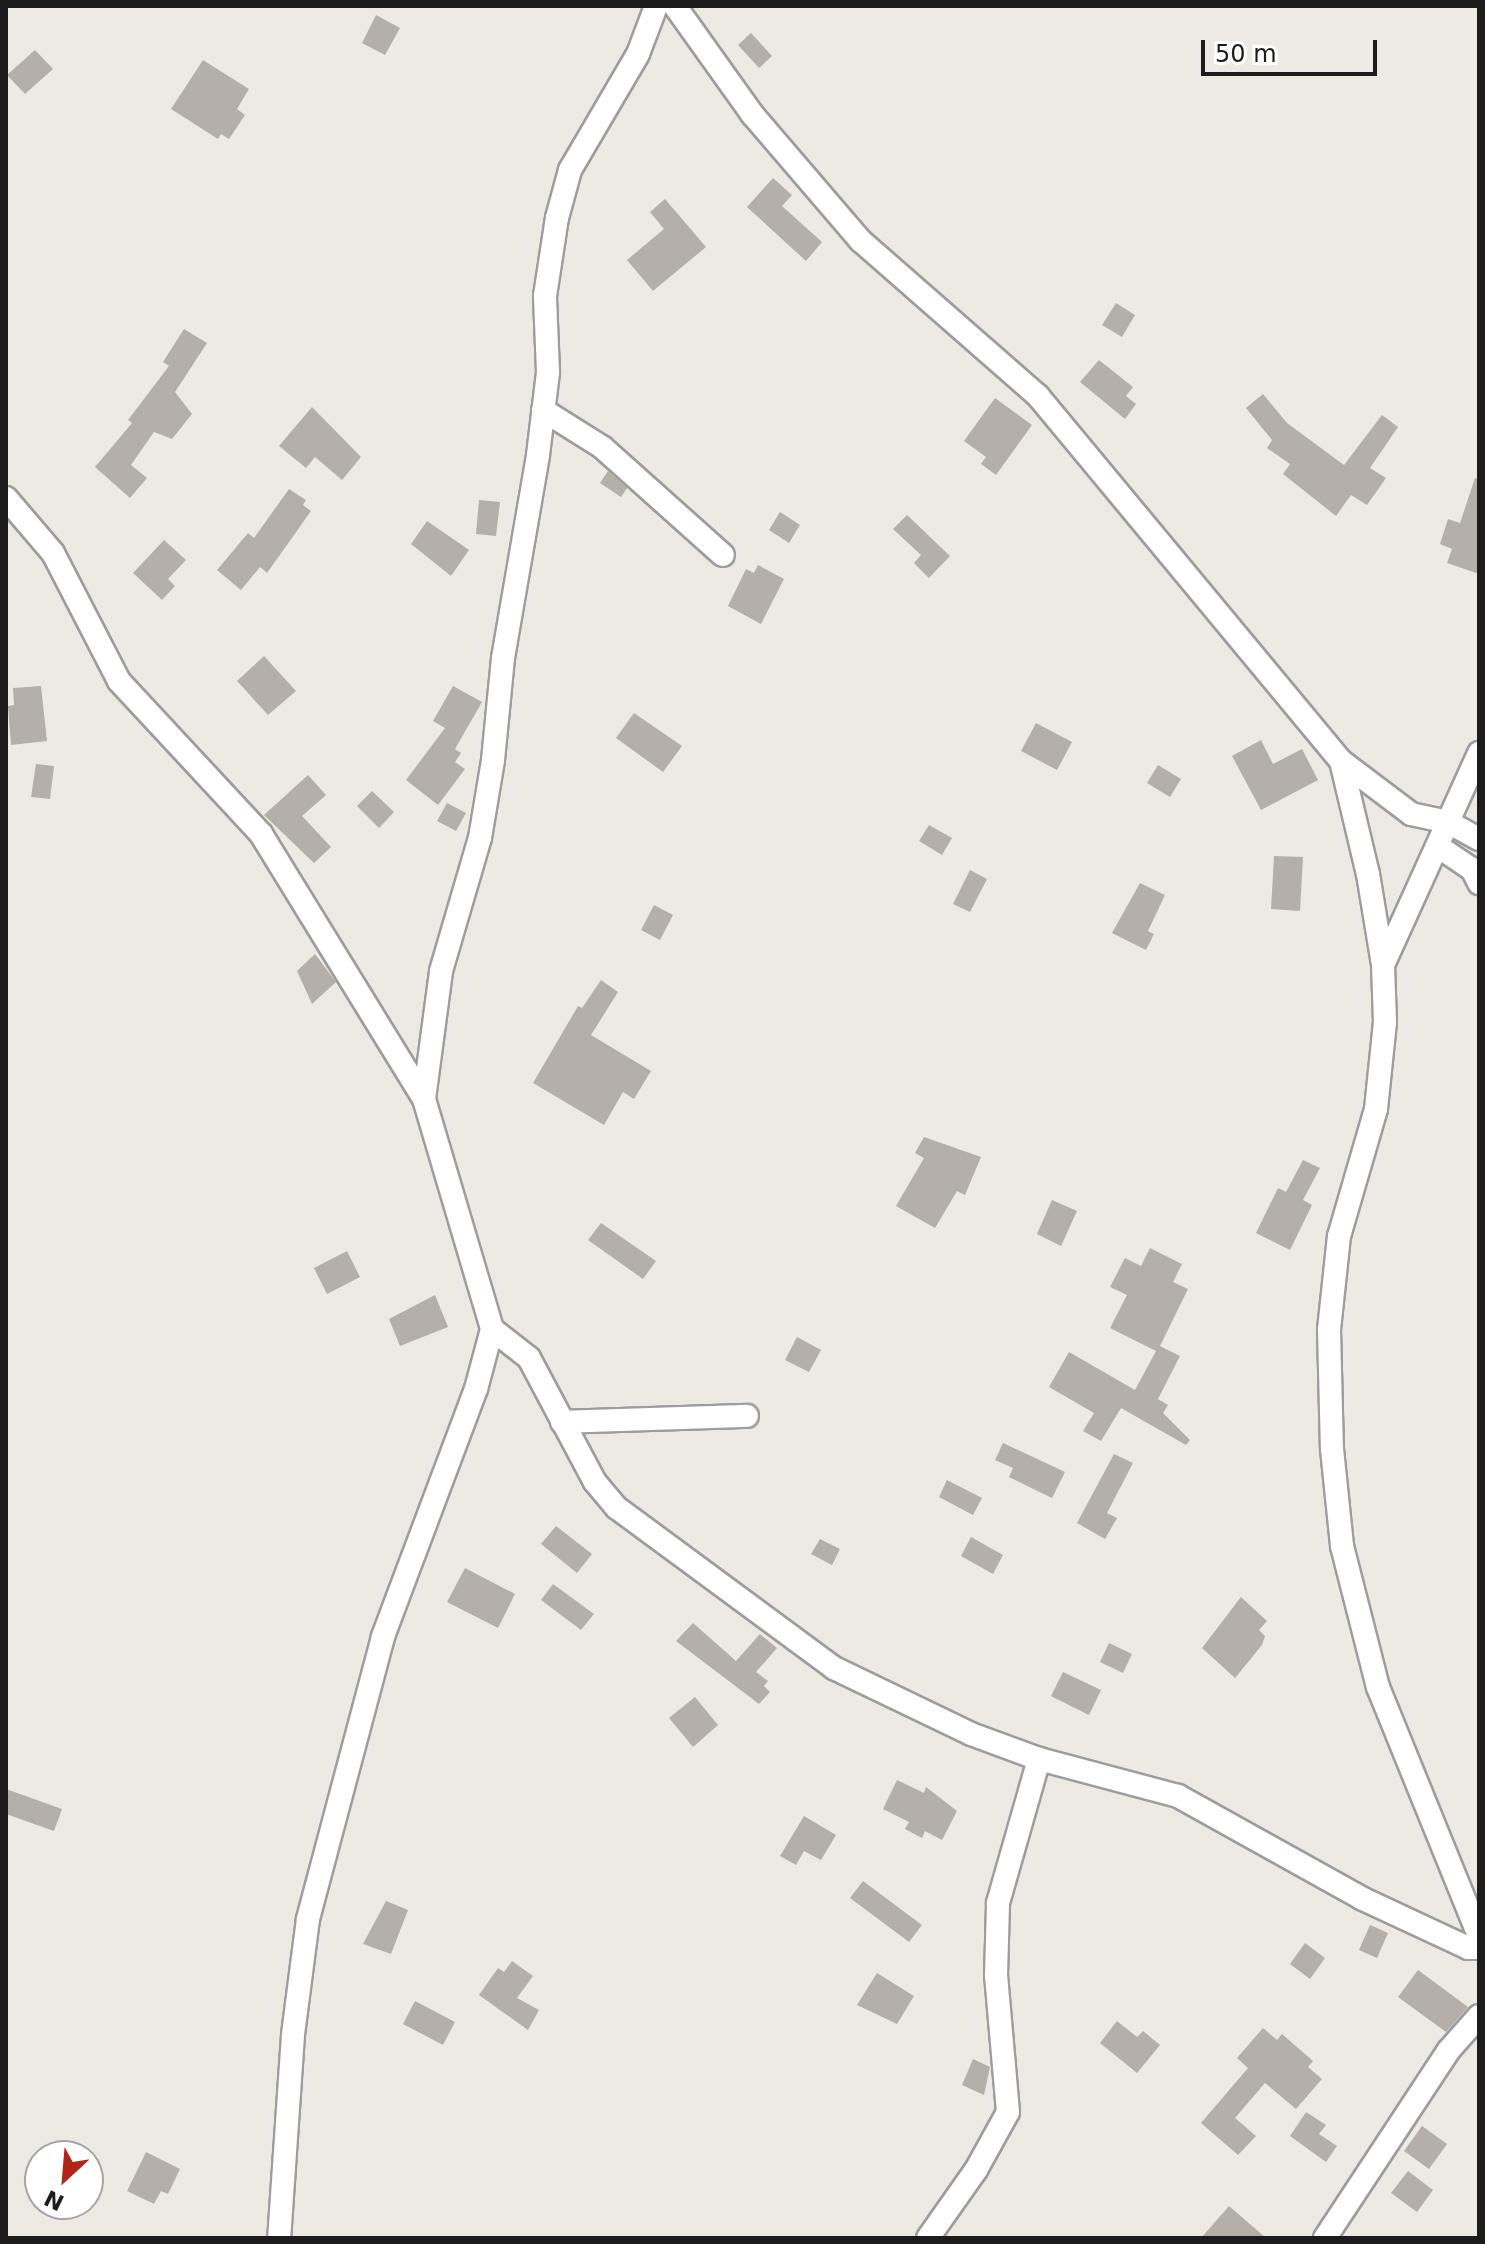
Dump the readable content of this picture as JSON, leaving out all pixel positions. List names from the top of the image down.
{
  "scale_bar": "50 m",
  "north": "bottom left"
}
